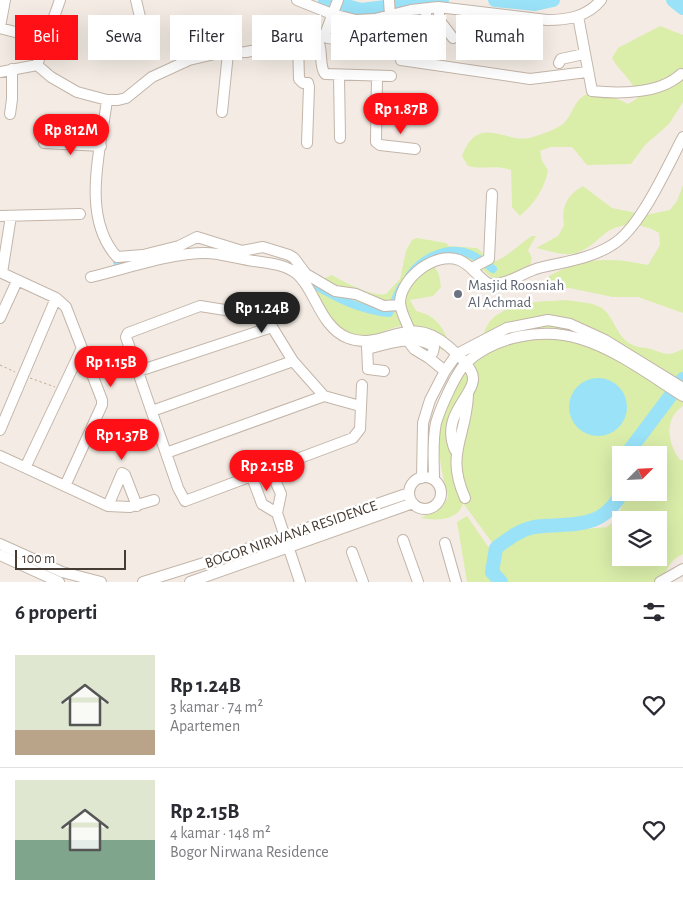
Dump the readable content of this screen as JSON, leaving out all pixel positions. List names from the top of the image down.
{
  "streets": {
    "street": ["BOGOR NIRWANA RESIDENCE"]
  },
  "places": ["Masjid Roosniah Al Achmad"],
  "scale_bar": "100 m",
  "north": "top right",
  "page": {
    "chip": [
      "Beli",
      "Sewa",
      "Filter",
      "Baru",
      "Apartemen",
      "Rumah"
    ],
    "price": [
      "Rp 1.87B",
      "Rp 812M",
      "Rp 1.24B",
      "Rp 1.15B",
      "Rp 1.37B",
      "Rp 2.15B"
    ],
    "scale": "100 m",
    "heading": "6 properti",
    "list": [
      {
        "name": "Rp 1.24B",
        "note": "3 kamar · 74 m² · Apartemen"
      },
      {
        "name": "Rp 2.15B",
        "note": "4 kamar · 148 m² · Bogor Nirwana Residence"
      }
    ]
  }
}
